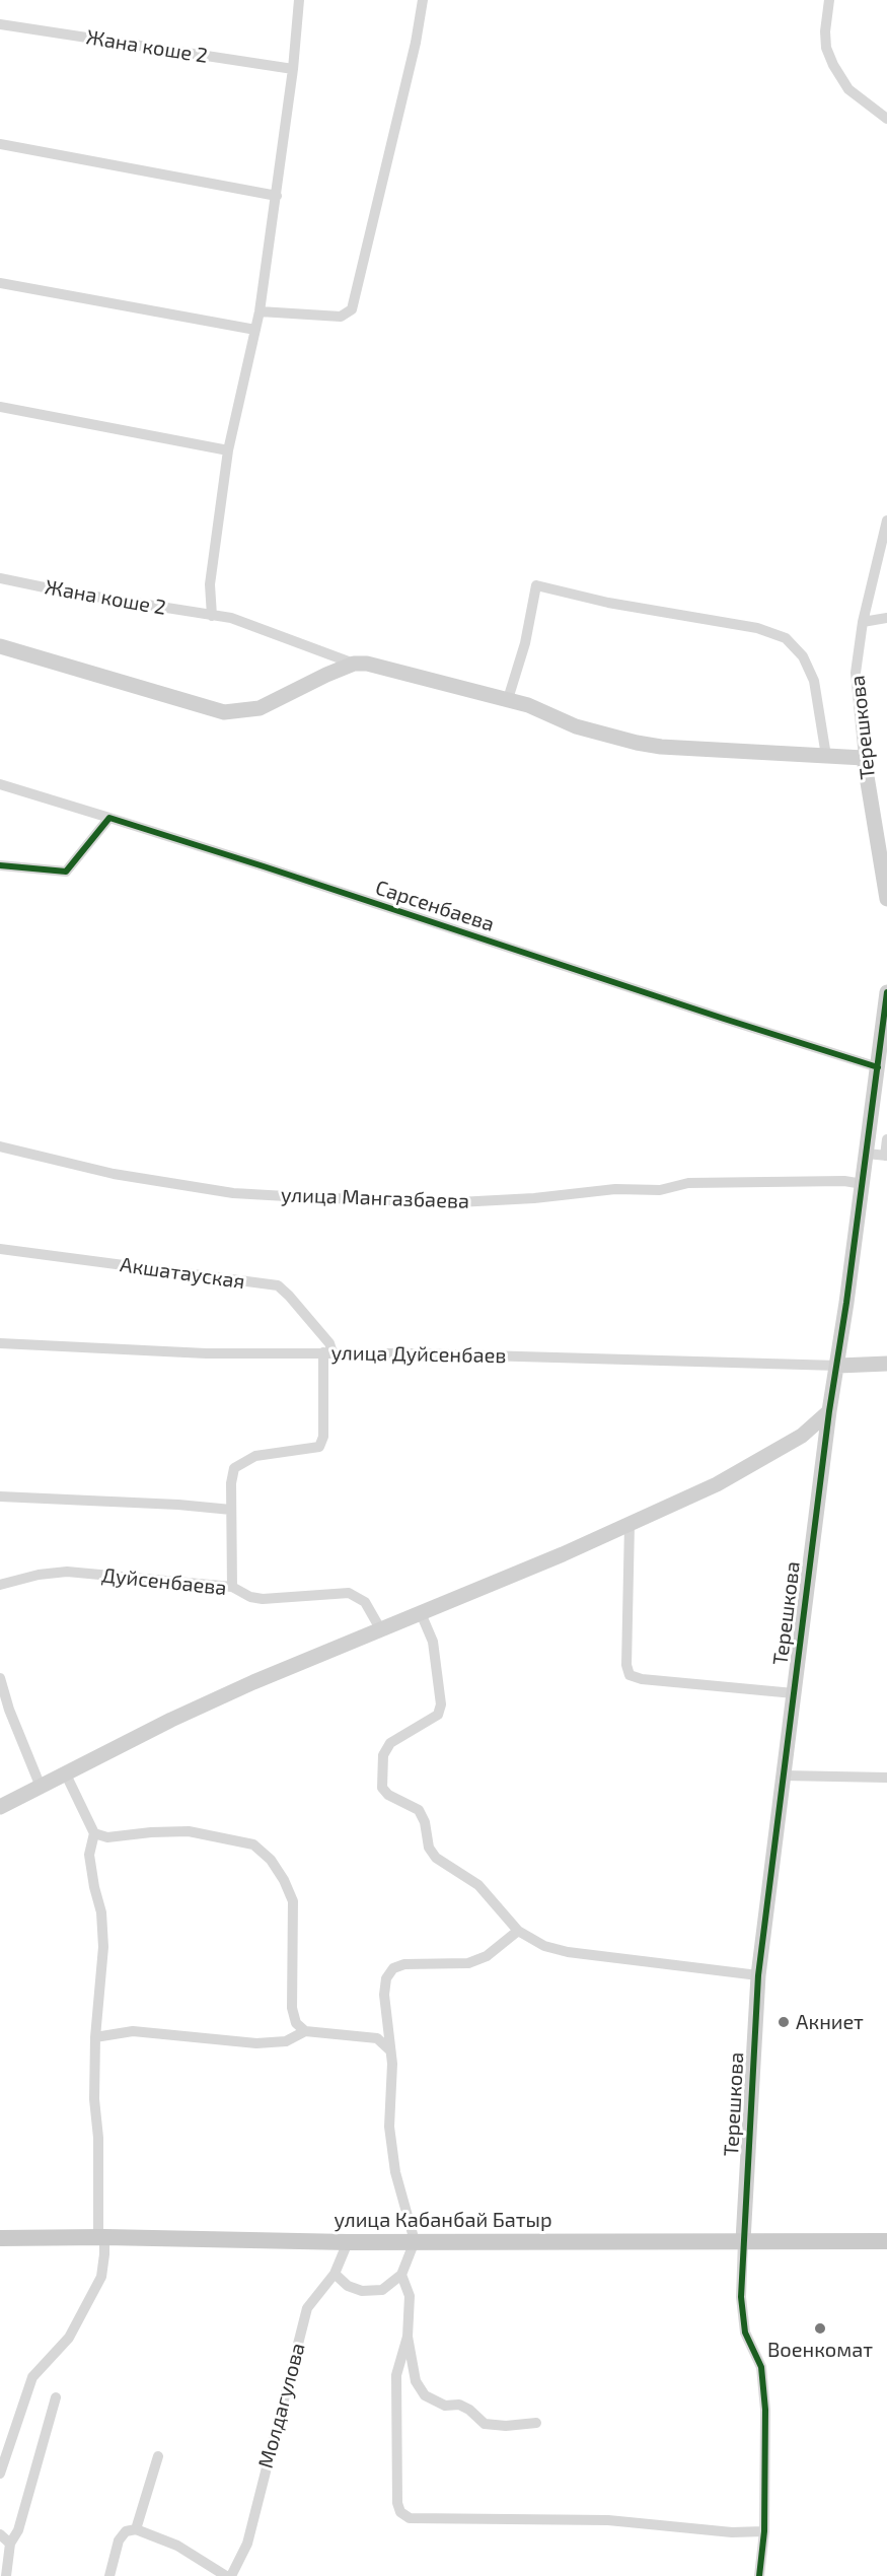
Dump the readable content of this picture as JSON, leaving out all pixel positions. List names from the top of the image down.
{
  "streets": {
    "main road": ["улица Кабанбай Батыр"],
    "street": [
      "Жана коше 2",
      "Терешкова",
      "Сарсенбаева",
      "улица Мангазбаева",
      "Акшатауская",
      "улица Дуйсенбаев",
      "Дуйсенбаева",
      "Молдагулова"
    ]
  },
  "crossings": [
    ["Терешкова", "Сарсенбаева"],
    ["Терешкова", "улица Мангазбаева"],
    ["Терешкова", "улица Дуйсенбаев"],
    ["Терешкова", "улица Кабанбай Батыр"],
    ["Акшатауская", "улица Дуйсенбаев"],
    ["улица Кабанбай Батыр", "Молдагулова"]
  ],
  "places": ["Акниет", "Военкомат"]
}
